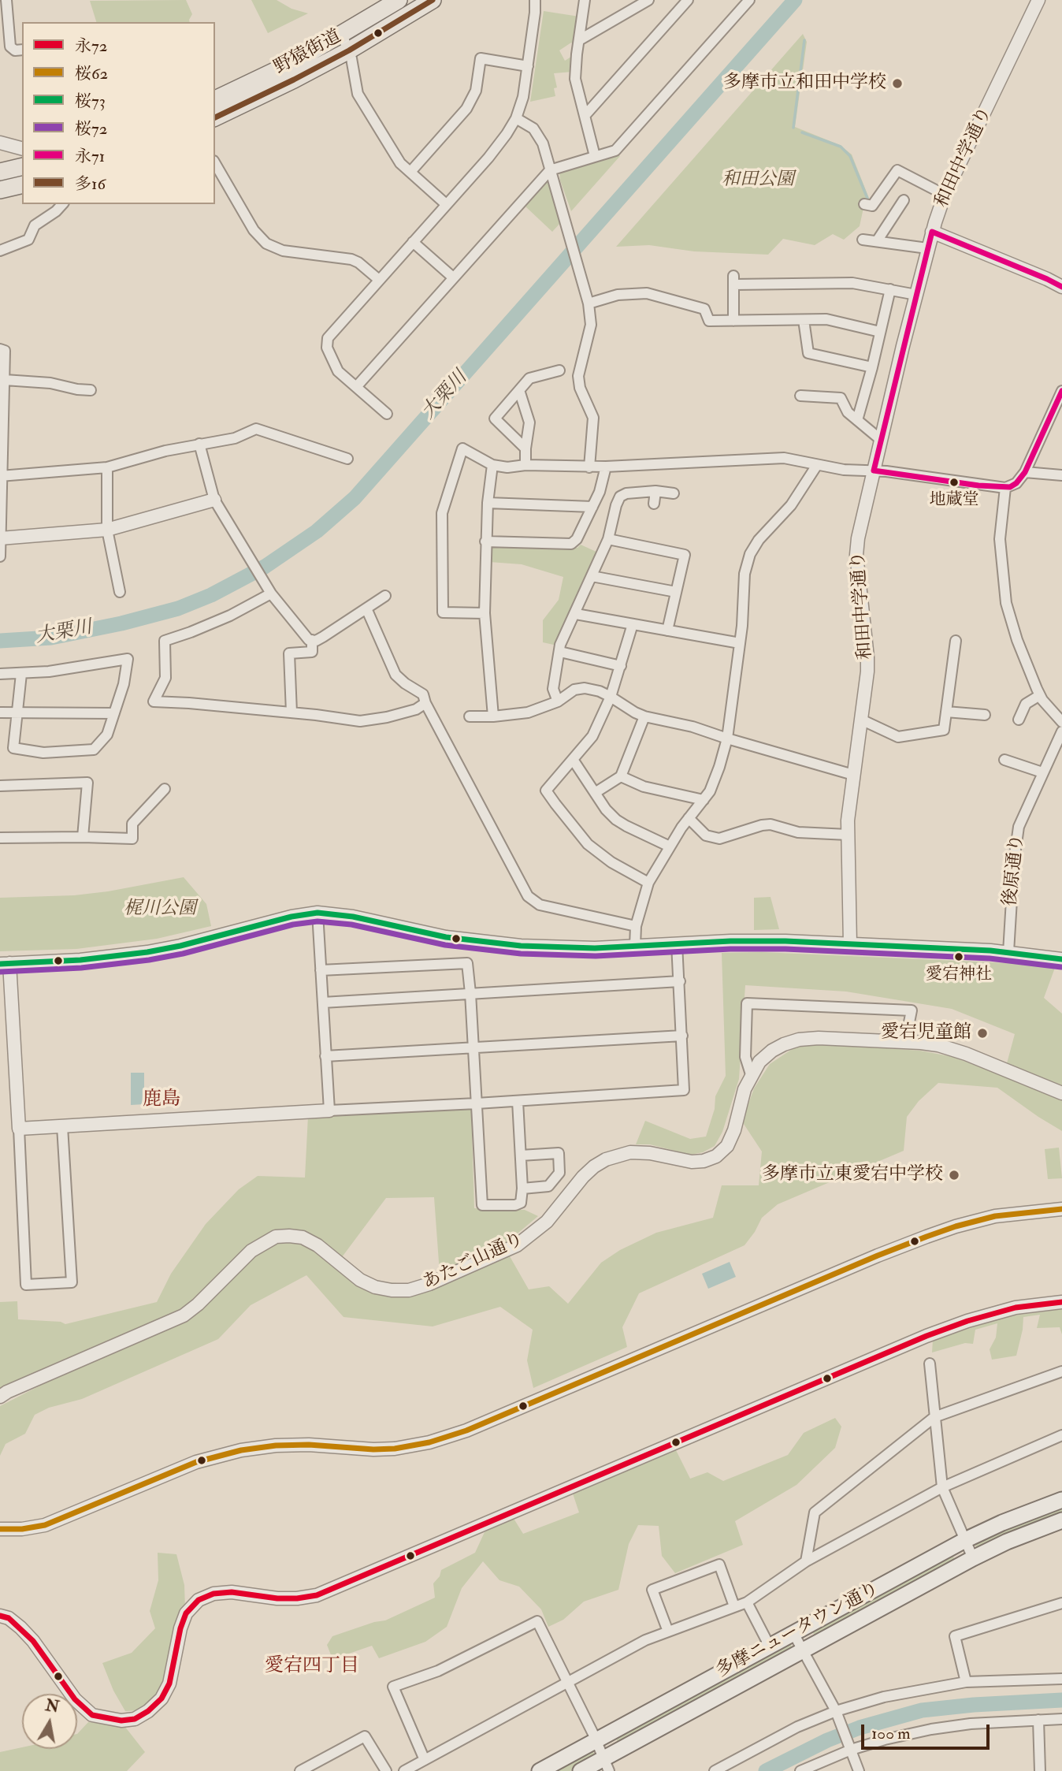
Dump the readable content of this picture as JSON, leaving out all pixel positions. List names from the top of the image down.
{
  "streets": {
    "main road": ["野猿街道", "多摩ニュータウン通り"],
    "street": ["和田中学通り", "後原通り", "あたご山通り"]
  },
  "districts": ["鹿島", "愛宕四丁目"],
  "water": ["大栗川"],
  "parks": ["和田公園", "梶川公園"],
  "places": [
    "多摩市立和田中学校",
    "地蔵堂",
    "愛宕神社",
    "愛宕児童館",
    "多摩市立東愛宕中学校"
  ],
  "lines": [
    "transit line 多16",
    "transit line 永71",
    "transit line 桜73",
    "transit line 桜72",
    "transit line 桜62",
    "transit line 永72"
  ],
  "legend": [
    "永72",
    "桜62",
    "桜73",
    "桜72",
    "永71",
    "多16"
  ],
  "scale_bar": "100 m",
  "north": "top"
}
